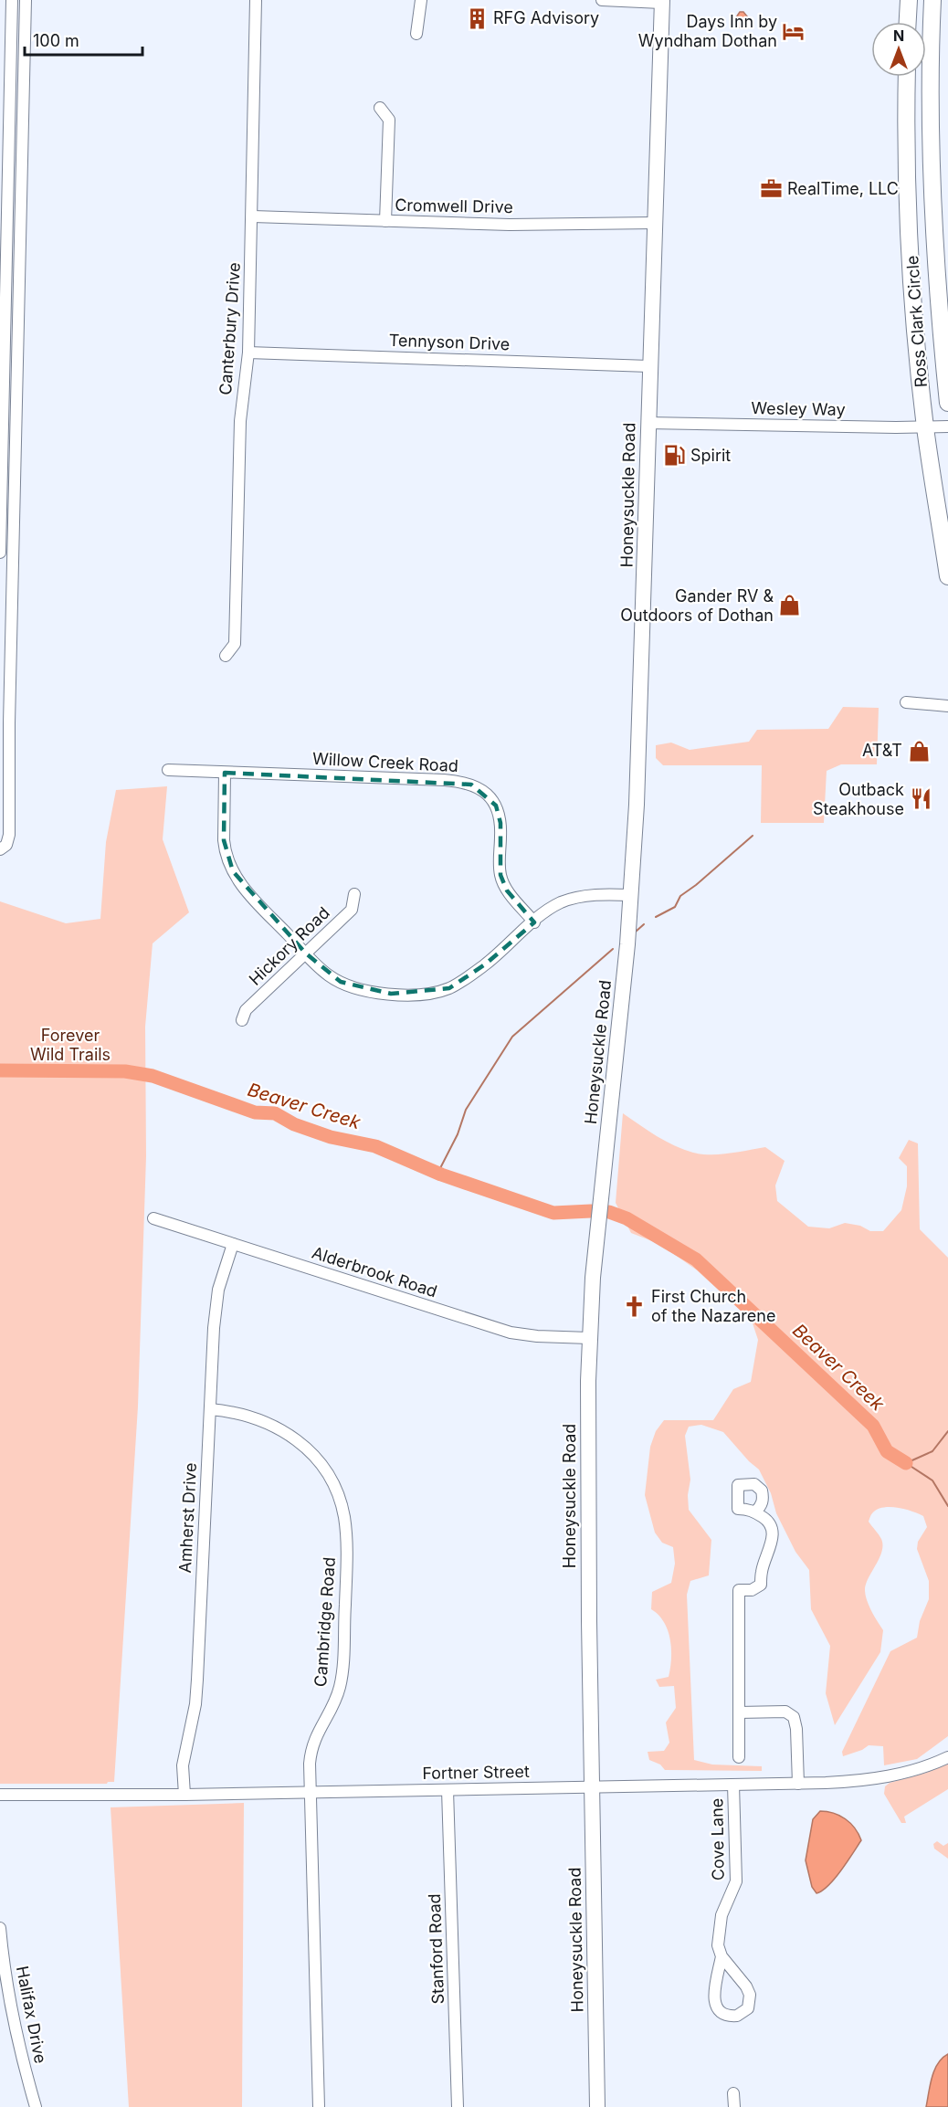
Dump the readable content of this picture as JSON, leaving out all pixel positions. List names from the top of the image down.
{
  "streets": {
    "highway": ["Ross Clark Circle"],
    "main road": ["Honeysuckle Road"],
    "street": [
      "Cromwell Drive",
      "Canterbury Drive",
      "Tennyson Drive",
      "Wesley Way",
      "Willow Creek Road",
      "Hickory Road",
      "Alderbrook Road",
      "Amherst Drive",
      "Cambridge Road",
      "Fortner Street",
      "Cove Lane",
      "Stanford Road",
      "Halifax Drive"
    ]
  },
  "crossings": [
    ["Cromwell Drive", "Canterbury Drive"],
    ["Cromwell Drive", "Honeysuckle Road"],
    ["Ross Clark Circle", "Wesley Way"],
    ["Canterbury Drive", "Tennyson Drive"],
    ["Tennyson Drive", "Honeysuckle Road"],
    ["Wesley Way", "Honeysuckle Road"],
    ["Honeysuckle Road", "Alderbrook Road"],
    ["Honeysuckle Road", "Fortner Street"],
    ["Alderbrook Road", "Amherst Drive"],
    ["Amherst Drive", "Cambridge Road"],
    ["Amherst Drive", "Fortner Street"],
    ["Cambridge Road", "Fortner Street"],
    ["Fortner Street", "Cove Lane"],
    ["Fortner Street", "Stanford Road"]
  ],
  "water": ["Beaver Creek"],
  "parks": ["Forever Wild Trails"],
  "places": {
    "building": ["RFG Advisory"],
    "hotel": ["Days Inn by Wyndham Dothan"],
    "office": ["RealTime, LLC"],
    "fuel station": ["Spirit"],
    "shop": ["Gander RV & Outdoors of Dothan", "AT&T"],
    "restaurant": ["Outback Steakhouse"],
    "church": ["First Church of the Nazarene"]
  },
  "scale_bar": "100 m",
  "north": "top"
}
